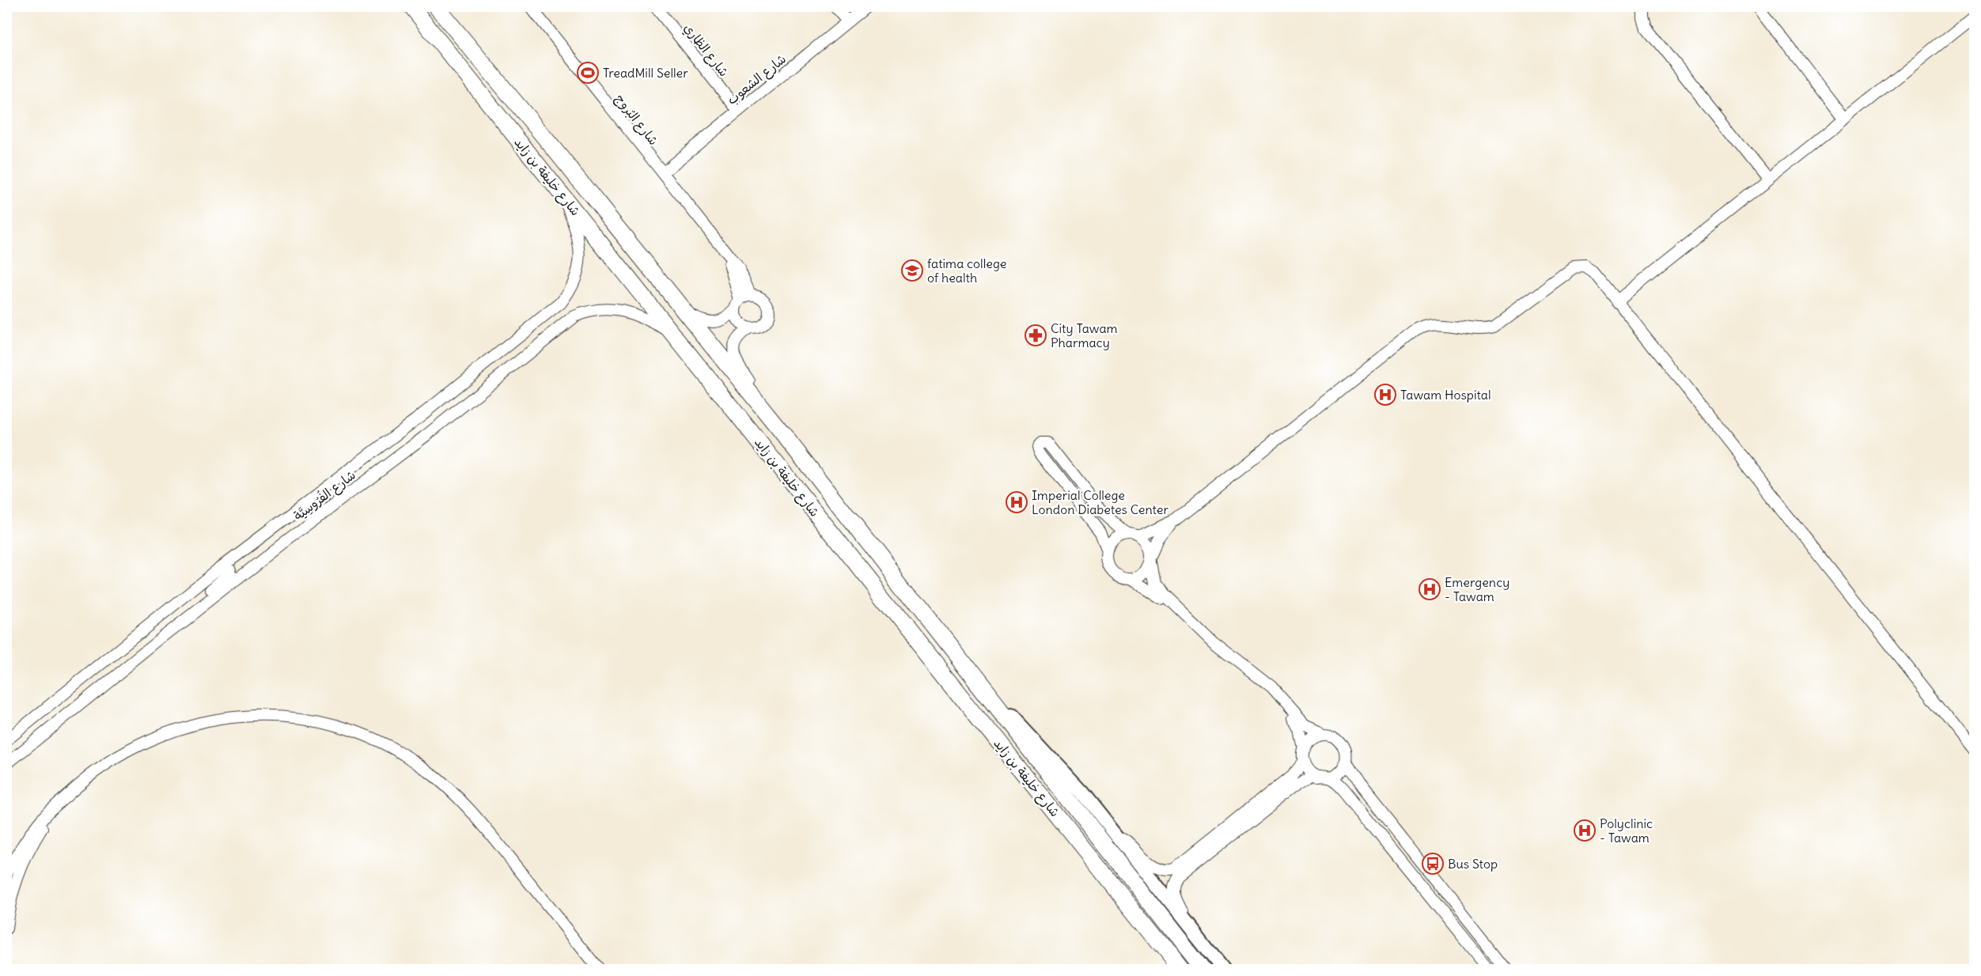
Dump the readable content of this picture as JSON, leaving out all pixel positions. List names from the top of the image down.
{
  "streets": {
    "highway": ["شارع خليفة بن زايد"],
    "street": [
      "شارع الظاري",
      "شارع الشعوب",
      "شارع البُروج",
      "شارع الفُرُوسِيَّة"
    ]
  },
  "crossings": [
    ["شارع الظاري", "شارع الشعوب"],
    ["شارع الشعوب", "شارع البُروج"],
    ["شارع خليفة بن زايد", "شارع الفُرُوسِيَّة"]
  ],
  "places": {
    "sports": ["TreadMill Seller"],
    "school or university": ["fatima college of health"],
    "pharmacy": ["City Tawam Pharmacy"],
    "hospital": [
      "Tawam Hospital",
      "Imperial College London Diabetes Center",
      "Emergency - Tawam",
      "Polyclinic - Tawam"
    ],
    "bus stop": ["Bus Stop"]
  }
}
